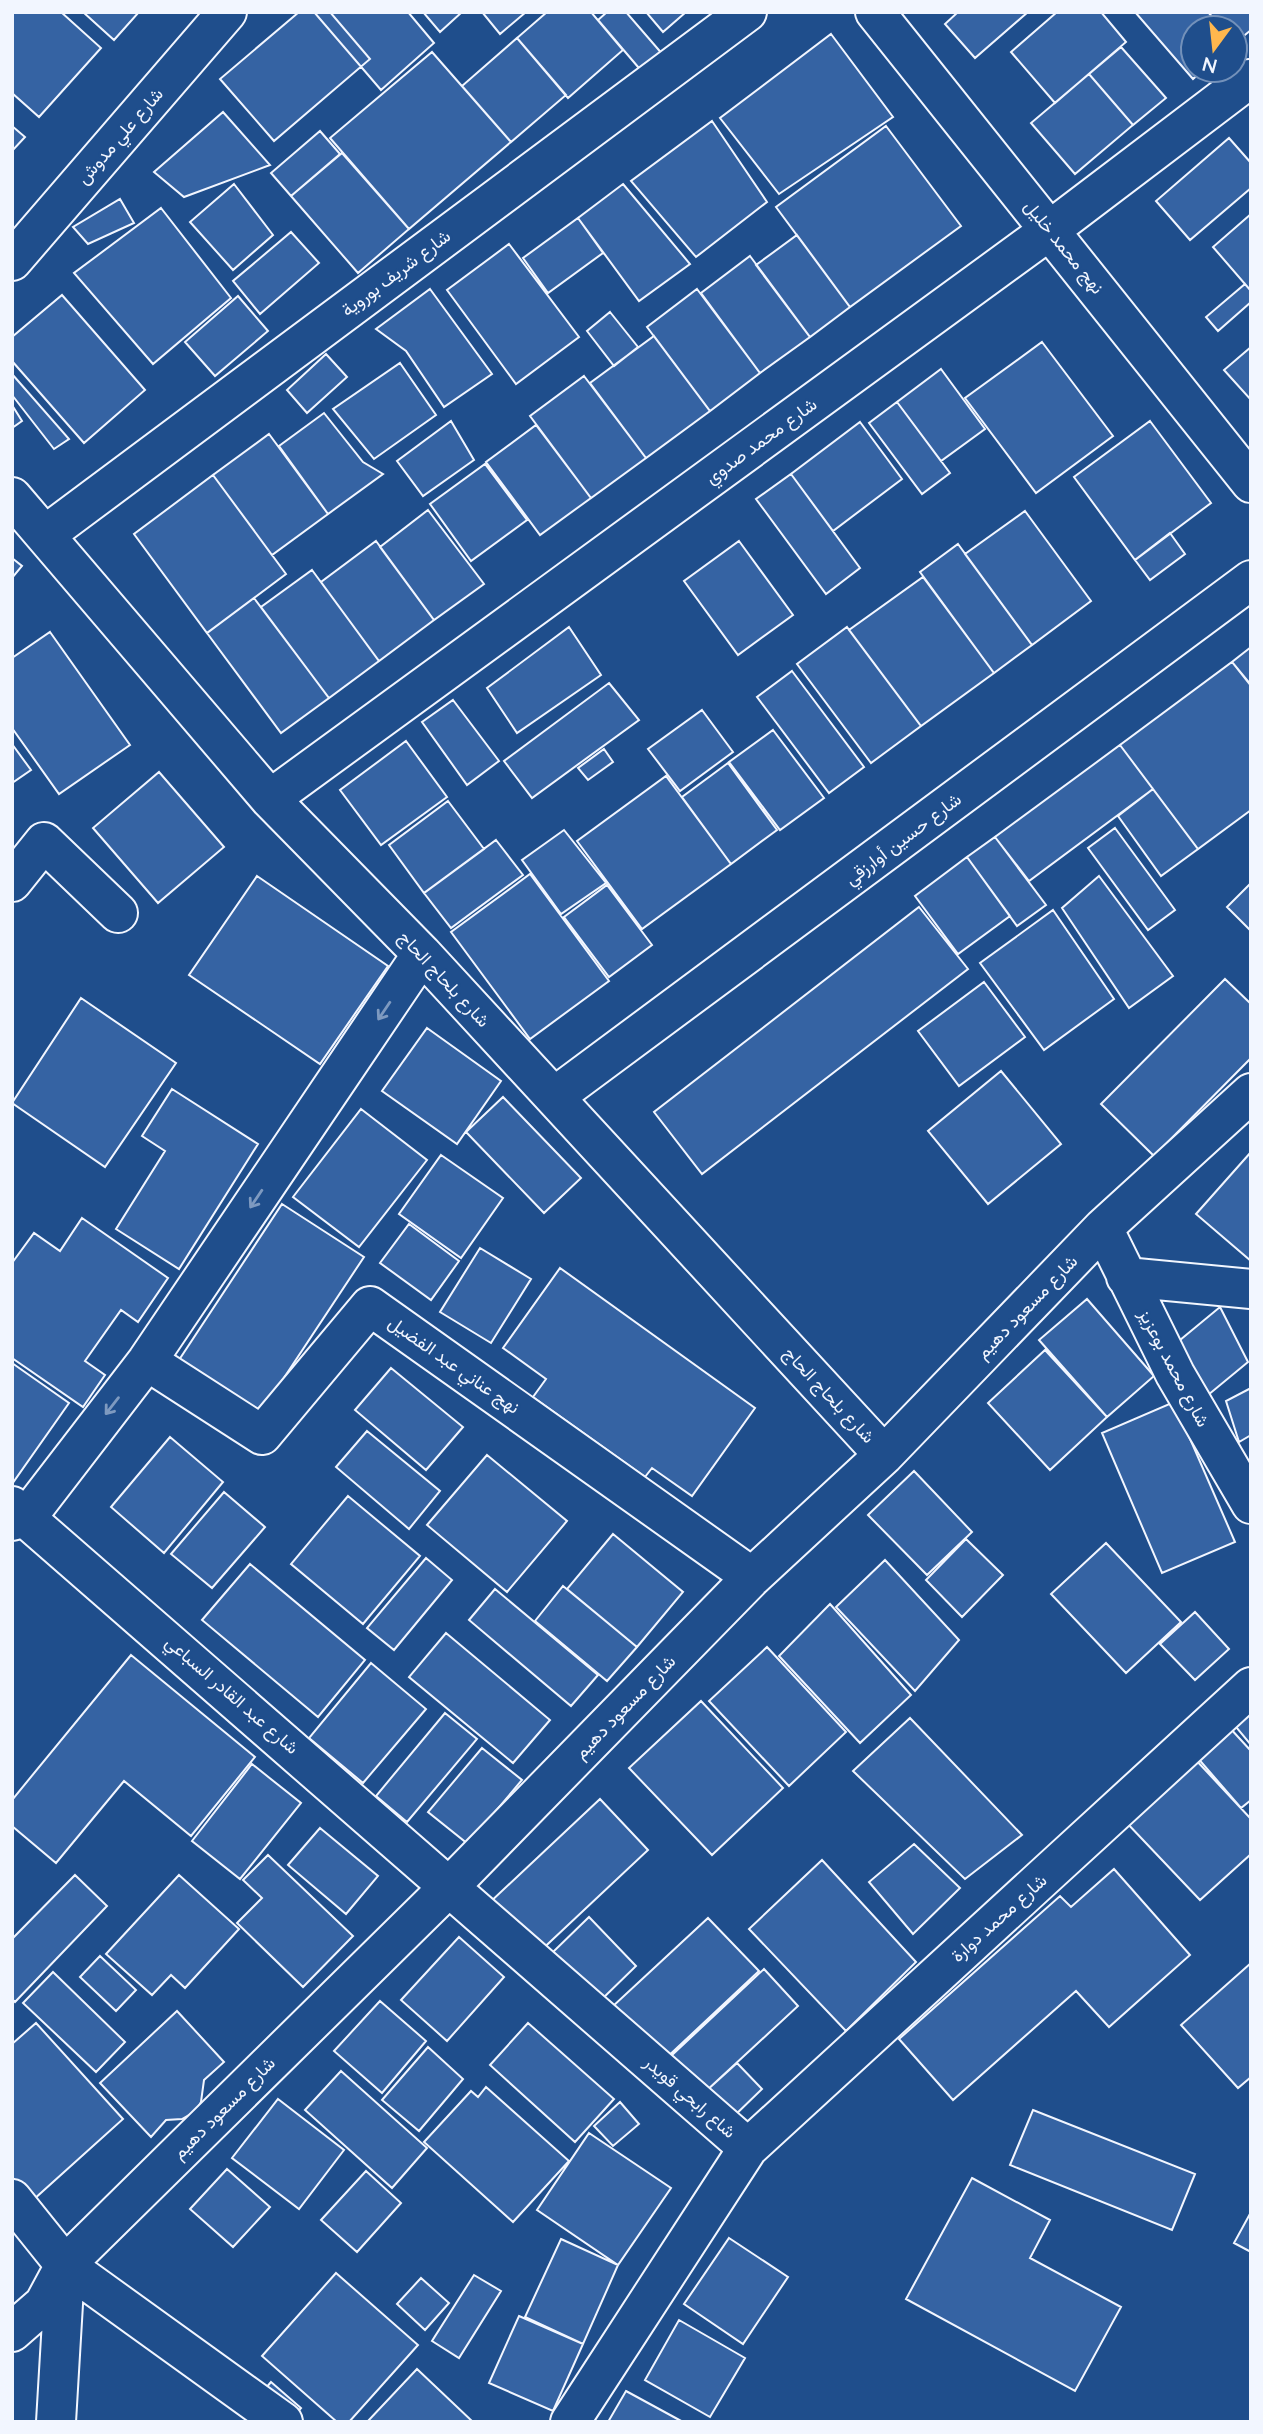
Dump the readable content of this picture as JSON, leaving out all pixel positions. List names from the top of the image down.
{
  "streets": {
    "street": [
      "شارع علي مدوش",
      "نهج محمد خليل",
      "شارع شريف بوروية",
      "شارع محمد صدوي",
      "شارع حسين أوارزقي",
      "شارع بلحاج الحاج",
      "شارع مسعود دهيم",
      "نهج عناني عبد الفضيل",
      "شارع محمد بوعزيز",
      "شارع عبد القادر السباعي",
      "شارع محمد دوارة",
      "شاع رابحي قويدر"
    ]
  },
  "crossings": [
    ["نهج محمد خليل", "شارع محمد صدوي"],
    ["شارع شريف بوروية", "شارع بلحاج الحاج"],
    ["شارع محمد صدوي", "شارع بلحاج الحاج"],
    ["شارع حسين أوارزقي", "شارع بلحاج الحاج"],
    ["شارع بلحاج الحاج", "شارع مسعود دهيم"],
    ["شارع مسعود دهيم", "نهج عناني عبد الفضيل"],
    ["شارع مسعود دهيم", "شارع محمد بوعزيز"],
    ["شارع مسعود دهيم", "شارع عبد القادر السباعي"],
    ["شارع مسعود دهيم", "شاع رابحي قويدر"],
    ["شارع عبد القادر السباعي", "شاع رابحي قويدر"],
    ["شارع محمد دوارة", "شاع رابحي قويدر"]
  ],
  "north": "bottom"
}
